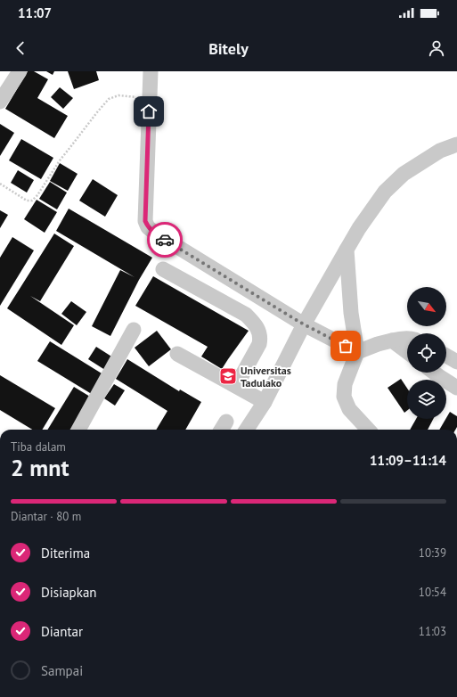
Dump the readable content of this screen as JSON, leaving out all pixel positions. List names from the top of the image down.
{
  "places": {
    "school or university": ["Universitas Tadulako"]
  },
  "north": "bottom right",
  "page": {
    "status": "11:07",
    "header": "Bitely",
    "heading": ["2 mnt", "Tiba dalam", "11:09–11:14"],
    "bar": "Diantar · 80 m",
    "list": [
      ["Diterima", "10:39"],
      ["Disiapkan", "10:54"],
      ["Diantar", "11:03"],
      "Sampai"
    ]
  }
}
